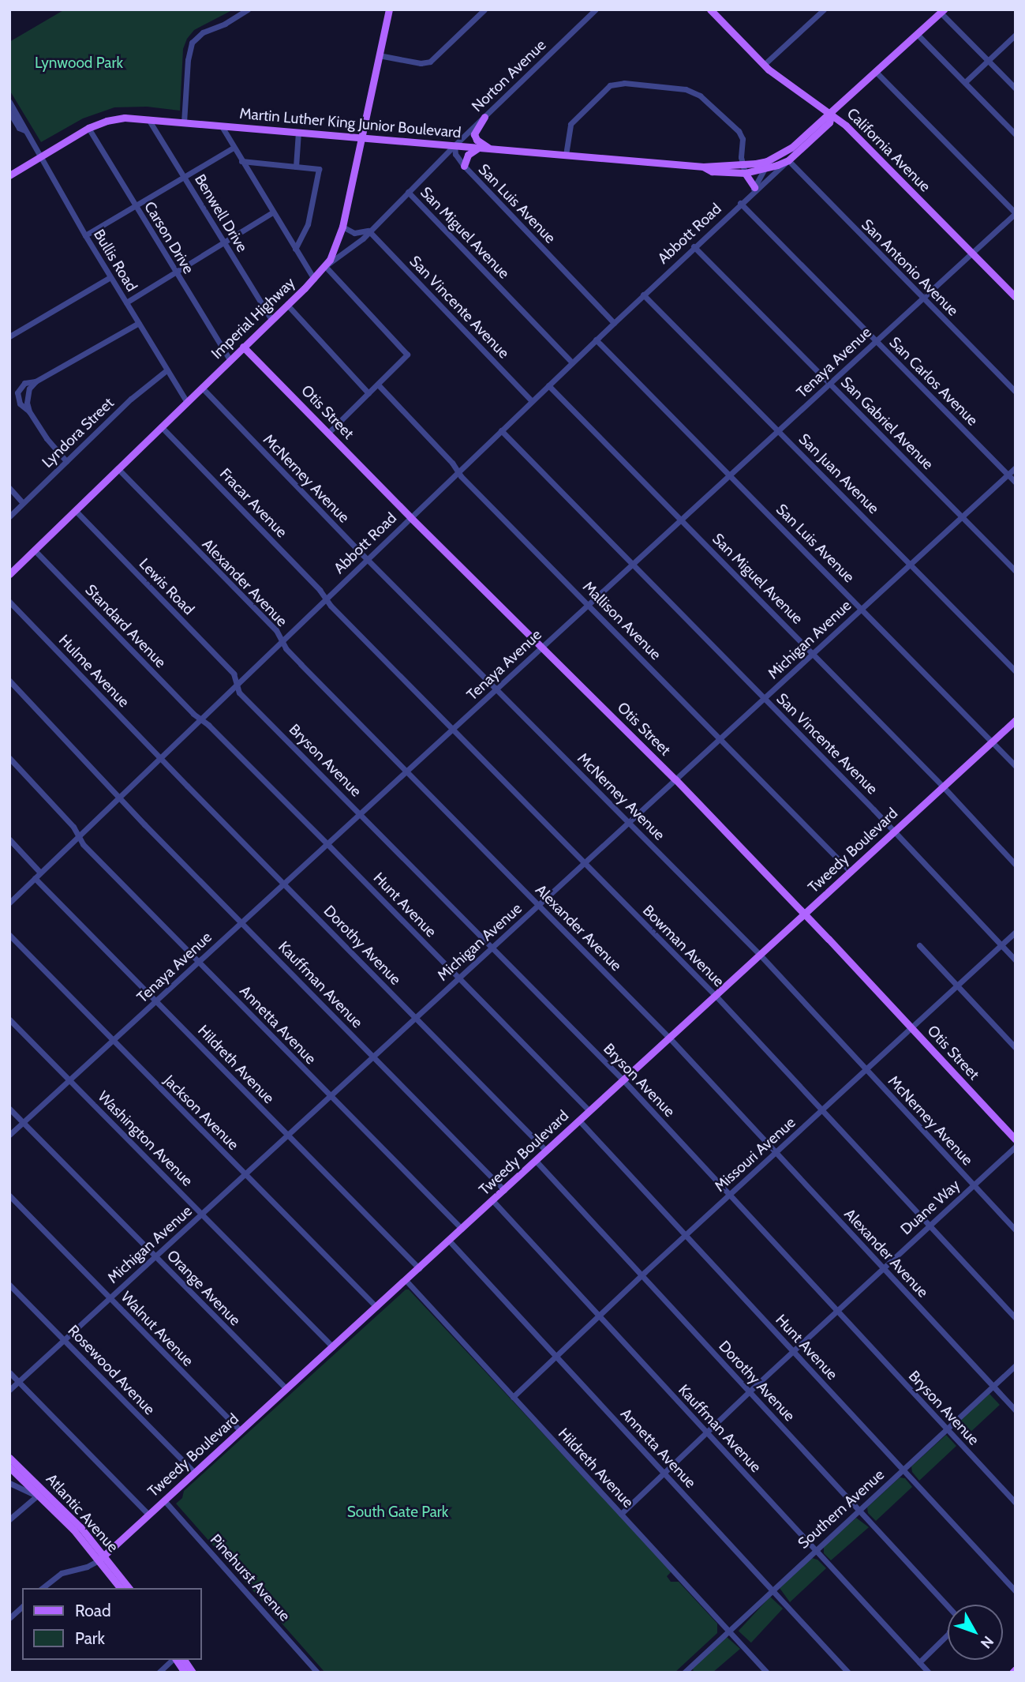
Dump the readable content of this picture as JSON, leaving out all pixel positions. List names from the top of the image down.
{
  "streets": {
    "main road": [
      "Martin Luther King Junior Boulevard",
      "California Avenue",
      "Imperial Highway",
      "Otis Street",
      "Tweedy Boulevard",
      "Atlantic Avenue"
    ],
    "street": [
      "Norton Avenue",
      "San Luis Avenue",
      "Benwell Drive",
      "San Miguel Avenue",
      "Abbott Road",
      "Carson Drive",
      "Bullis Road",
      "San Antonio Avenue",
      "San Vincente Avenue",
      "Tenaya Avenue",
      "San Carlos Avenue",
      "San Gabriel Avenue",
      "Lyndora Street",
      "San Juan Avenue",
      "McNerney Avenue",
      "Fracar Avenue",
      "Alexander Avenue",
      "Lewis Road",
      "Mallison Avenue",
      "Standard Avenue",
      "Michigan Avenue",
      "Hulme Avenue",
      "Bryson Avenue",
      "Hunt Avenue",
      "Dorothy Avenue",
      "Bowman Avenue",
      "Kauffman Avenue",
      "Annetta Avenue",
      "Hildreth Avenue",
      "Jackson Avenue",
      "Washington Avenue",
      "Missouri Avenue",
      "Duane Way",
      "Orange Avenue",
      "Walnut Avenue",
      "Rosewood Avenue",
      "Southern Avenue",
      "Pinehurst Avenue"
    ]
  },
  "crossings": [
    ["Norton Avenue", "Martin Luther King Junior Boulevard"],
    ["Norton Avenue", "San Luis Avenue"],
    ["Norton Avenue", "San Miguel Avenue"],
    ["Norton Avenue", "San Vincente Avenue"],
    ["Norton Avenue", "Imperial Highway"],
    ["Martin Luther King Junior Boulevard", "California Avenue"],
    ["Martin Luther King Junior Boulevard", "San Luis Avenue"],
    ["Martin Luther King Junior Boulevard", "Benwell Drive"],
    ["Martin Luther King Junior Boulevard", "Abbott Road"],
    ["Martin Luther King Junior Boulevard", "Carson Drive"],
    ["Martin Luther King Junior Boulevard", "Bullis Road"],
    ["Martin Luther King Junior Boulevard", "San Antonio Avenue"],
    ["Martin Luther King Junior Boulevard", "Imperial Highway"],
    ["California Avenue", "Tenaya Avenue"],
    ["San Luis Avenue", "Abbott Road"],
    ["San Luis Avenue", "Tenaya Avenue"],
    ["San Luis Avenue", "Michigan Avenue"],
    ["San Luis Avenue", "Tweedy Boulevard"],
    ["Benwell Drive", "Imperial Highway"],
    ["San Miguel Avenue", "Abbott Road"],
    ["San Miguel Avenue", "Tenaya Avenue"],
    ["San Miguel Avenue", "Michigan Avenue"],
    ["San Miguel Avenue", "Tweedy Boulevard"],
    ["Abbott Road", "San Antonio Avenue"],
    ["Abbott Road", "San Vincente Avenue"],
    ["Abbott Road", "San Carlos Avenue"],
    ["Abbott Road", "Otis Street"],
    ["Abbott Road", "San Gabriel Avenue"],
    ["Abbott Road", "San Juan Avenue"],
    ["Abbott Road", "McNerney Avenue"],
    ["Abbott Road", "Fracar Avenue"],
    ["Abbott Road", "Alexander Avenue"],
    ["Abbott Road", "Lewis Road"],
    ["Abbott Road", "Mallison Avenue"],
    ["Abbott Road", "Standard Avenue"],
    ["Abbott Road", "Hulme Avenue"],
    ["Abbott Road", "Bryson Avenue"],
    ["Abbott Road", "Hunt Avenue"],
    ["Abbott Road", "Dorothy Avenue"],
    ["Abbott Road", "Bowman Avenue"],
    ["Abbott Road", "Kauffman Avenue"],
    ["Abbott Road", "Annetta Avenue"],
    ["Abbott Road", "Hildreth Avenue"],
    ["Carson Drive", "Imperial Highway"],
    ["Bullis Road", "Imperial Highway"],
    ["Bullis Road", "Lyndora Street"],
    ["San Antonio Avenue", "Tenaya Avenue"],
    ["San Vincente Avenue", "Tenaya Avenue"],
    ["San Vincente Avenue", "Michigan Avenue"],
    ["San Vincente Avenue", "Tweedy Boulevard"],
    ["San Vincente Avenue", "Missouri Avenue"],
    ["Imperial Highway", "Otis Street"],
    ["Imperial Highway", "McNerney Avenue"],
    ["Imperial Highway", "Fracar Avenue"],
    ["Imperial Highway", "Alexander Avenue"],
    ["Imperial Highway", "Lewis Road"],
    ["Imperial Highway", "Standard Avenue"],
    ["Tenaya Avenue", "San Carlos Avenue"],
    ["Tenaya Avenue", "Otis Street"],
    ["Tenaya Avenue", "San Gabriel Avenue"],
    ["Tenaya Avenue", "San Juan Avenue"],
    ["Tenaya Avenue", "McNerney Avenue"],
    ["Tenaya Avenue", "Alexander Avenue"],
    ["Tenaya Avenue", "Mallison Avenue"],
    ["Tenaya Avenue", "Bryson Avenue"],
    ["Tenaya Avenue", "Hunt Avenue"],
    ["Tenaya Avenue", "Dorothy Avenue"],
    ["Tenaya Avenue", "Bowman Avenue"],
    ["Tenaya Avenue", "Kauffman Avenue"],
    ["Tenaya Avenue", "Annetta Avenue"],
    ["Tenaya Avenue", "Hildreth Avenue"],
    ["Tenaya Avenue", "Jackson Avenue"],
    ["Tenaya Avenue", "Washington Avenue"],
    ["Tenaya Avenue", "Orange Avenue"],
    ["San Carlos Avenue", "Michigan Avenue"],
    ["Otis Street", "Michigan Avenue"],
    ["Otis Street", "Tweedy Boulevard"],
    ["Otis Street", "Missouri Avenue"],
    ["San Gabriel Avenue", "Michigan Avenue"],
    ["San Juan Avenue", "Michigan Avenue"],
    ["McNerney Avenue", "Michigan Avenue"],
    ["McNerney Avenue", "Tweedy Boulevard"],
    ["McNerney Avenue", "Missouri Avenue"],
    ["McNerney Avenue", "Duane Way"],
    ["Fracar Avenue", "Bowman Avenue"],
    ["Alexander Avenue", "Michigan Avenue"],
    ["Alexander Avenue", "Tweedy Boulevard"],
    ["Alexander Avenue", "Missouri Avenue"],
    ["Alexander Avenue", "Duane Way"],
    ["Alexander Avenue", "Southern Avenue"],
    ["Lewis Road", "Bryson Avenue"],
    ["Mallison Avenue", "Michigan Avenue"],
    ["Mallison Avenue", "Tweedy Boulevard"],
    ["Standard Avenue", "Hunt Avenue"],
    ["Michigan Avenue", "Bryson Avenue"],
    ["Michigan Avenue", "Hunt Avenue"],
    ["Michigan Avenue", "Dorothy Avenue"],
    ["Michigan Avenue", "Bowman Avenue"],
    ["Michigan Avenue", "Kauffman Avenue"],
    ["Michigan Avenue", "Annetta Avenue"],
    ["Michigan Avenue", "Hildreth Avenue"],
    ["Michigan Avenue", "Jackson Avenue"],
    ["Michigan Avenue", "Washington Avenue"],
    ["Michigan Avenue", "Orange Avenue"],
    ["Michigan Avenue", "Walnut Avenue"],
    ["Michigan Avenue", "Rosewood Avenue"],
    ["Hulme Avenue", "Dorothy Avenue"],
    ["Bryson Avenue", "Tweedy Boulevard"],
    ["Bryson Avenue", "Missouri Avenue"],
    ["Bryson Avenue", "Duane Way"],
    ["Bryson Avenue", "Southern Avenue"],
    ["Tweedy Boulevard", "Hunt Avenue"],
    ["Tweedy Boulevard", "Dorothy Avenue"],
    ["Tweedy Boulevard", "Bowman Avenue"],
    ["Tweedy Boulevard", "Kauffman Avenue"],
    ["Tweedy Boulevard", "Annetta Avenue"],
    ["Tweedy Boulevard", "Hildreth Avenue"],
    ["Tweedy Boulevard", "Jackson Avenue"],
    ["Tweedy Boulevard", "Washington Avenue"],
    ["Tweedy Boulevard", "Orange Avenue"],
    ["Tweedy Boulevard", "Walnut Avenue"],
    ["Tweedy Boulevard", "Rosewood Avenue"],
    ["Tweedy Boulevard", "Atlantic Avenue"],
    ["Tweedy Boulevard", "Pinehurst Avenue"],
    ["Hunt Avenue", "Missouri Avenue"],
    ["Hunt Avenue", "Duane Way"],
    ["Hunt Avenue", "Southern Avenue"],
    ["Dorothy Avenue", "Missouri Avenue"],
    ["Dorothy Avenue", "Duane Way"],
    ["Dorothy Avenue", "Southern Avenue"],
    ["Bowman Avenue", "Missouri Avenue"],
    ["Bowman Avenue", "Duane Way"],
    ["Kauffman Avenue", "Missouri Avenue"],
    ["Kauffman Avenue", "Duane Way"],
    ["Kauffman Avenue", "Southern Avenue"],
    ["Annetta Avenue", "Missouri Avenue"],
    ["Annetta Avenue", "Duane Way"],
    ["Annetta Avenue", "Southern Avenue"],
    ["Hildreth Avenue", "Missouri Avenue"],
    ["Hildreth Avenue", "Duane Way"],
    ["Hildreth Avenue", "Southern Avenue"]
  ],
  "parks": ["Lynwood Park", "South Gate Park"],
  "legend": ["Road", "Park"],
  "north": "bottom right"
}
